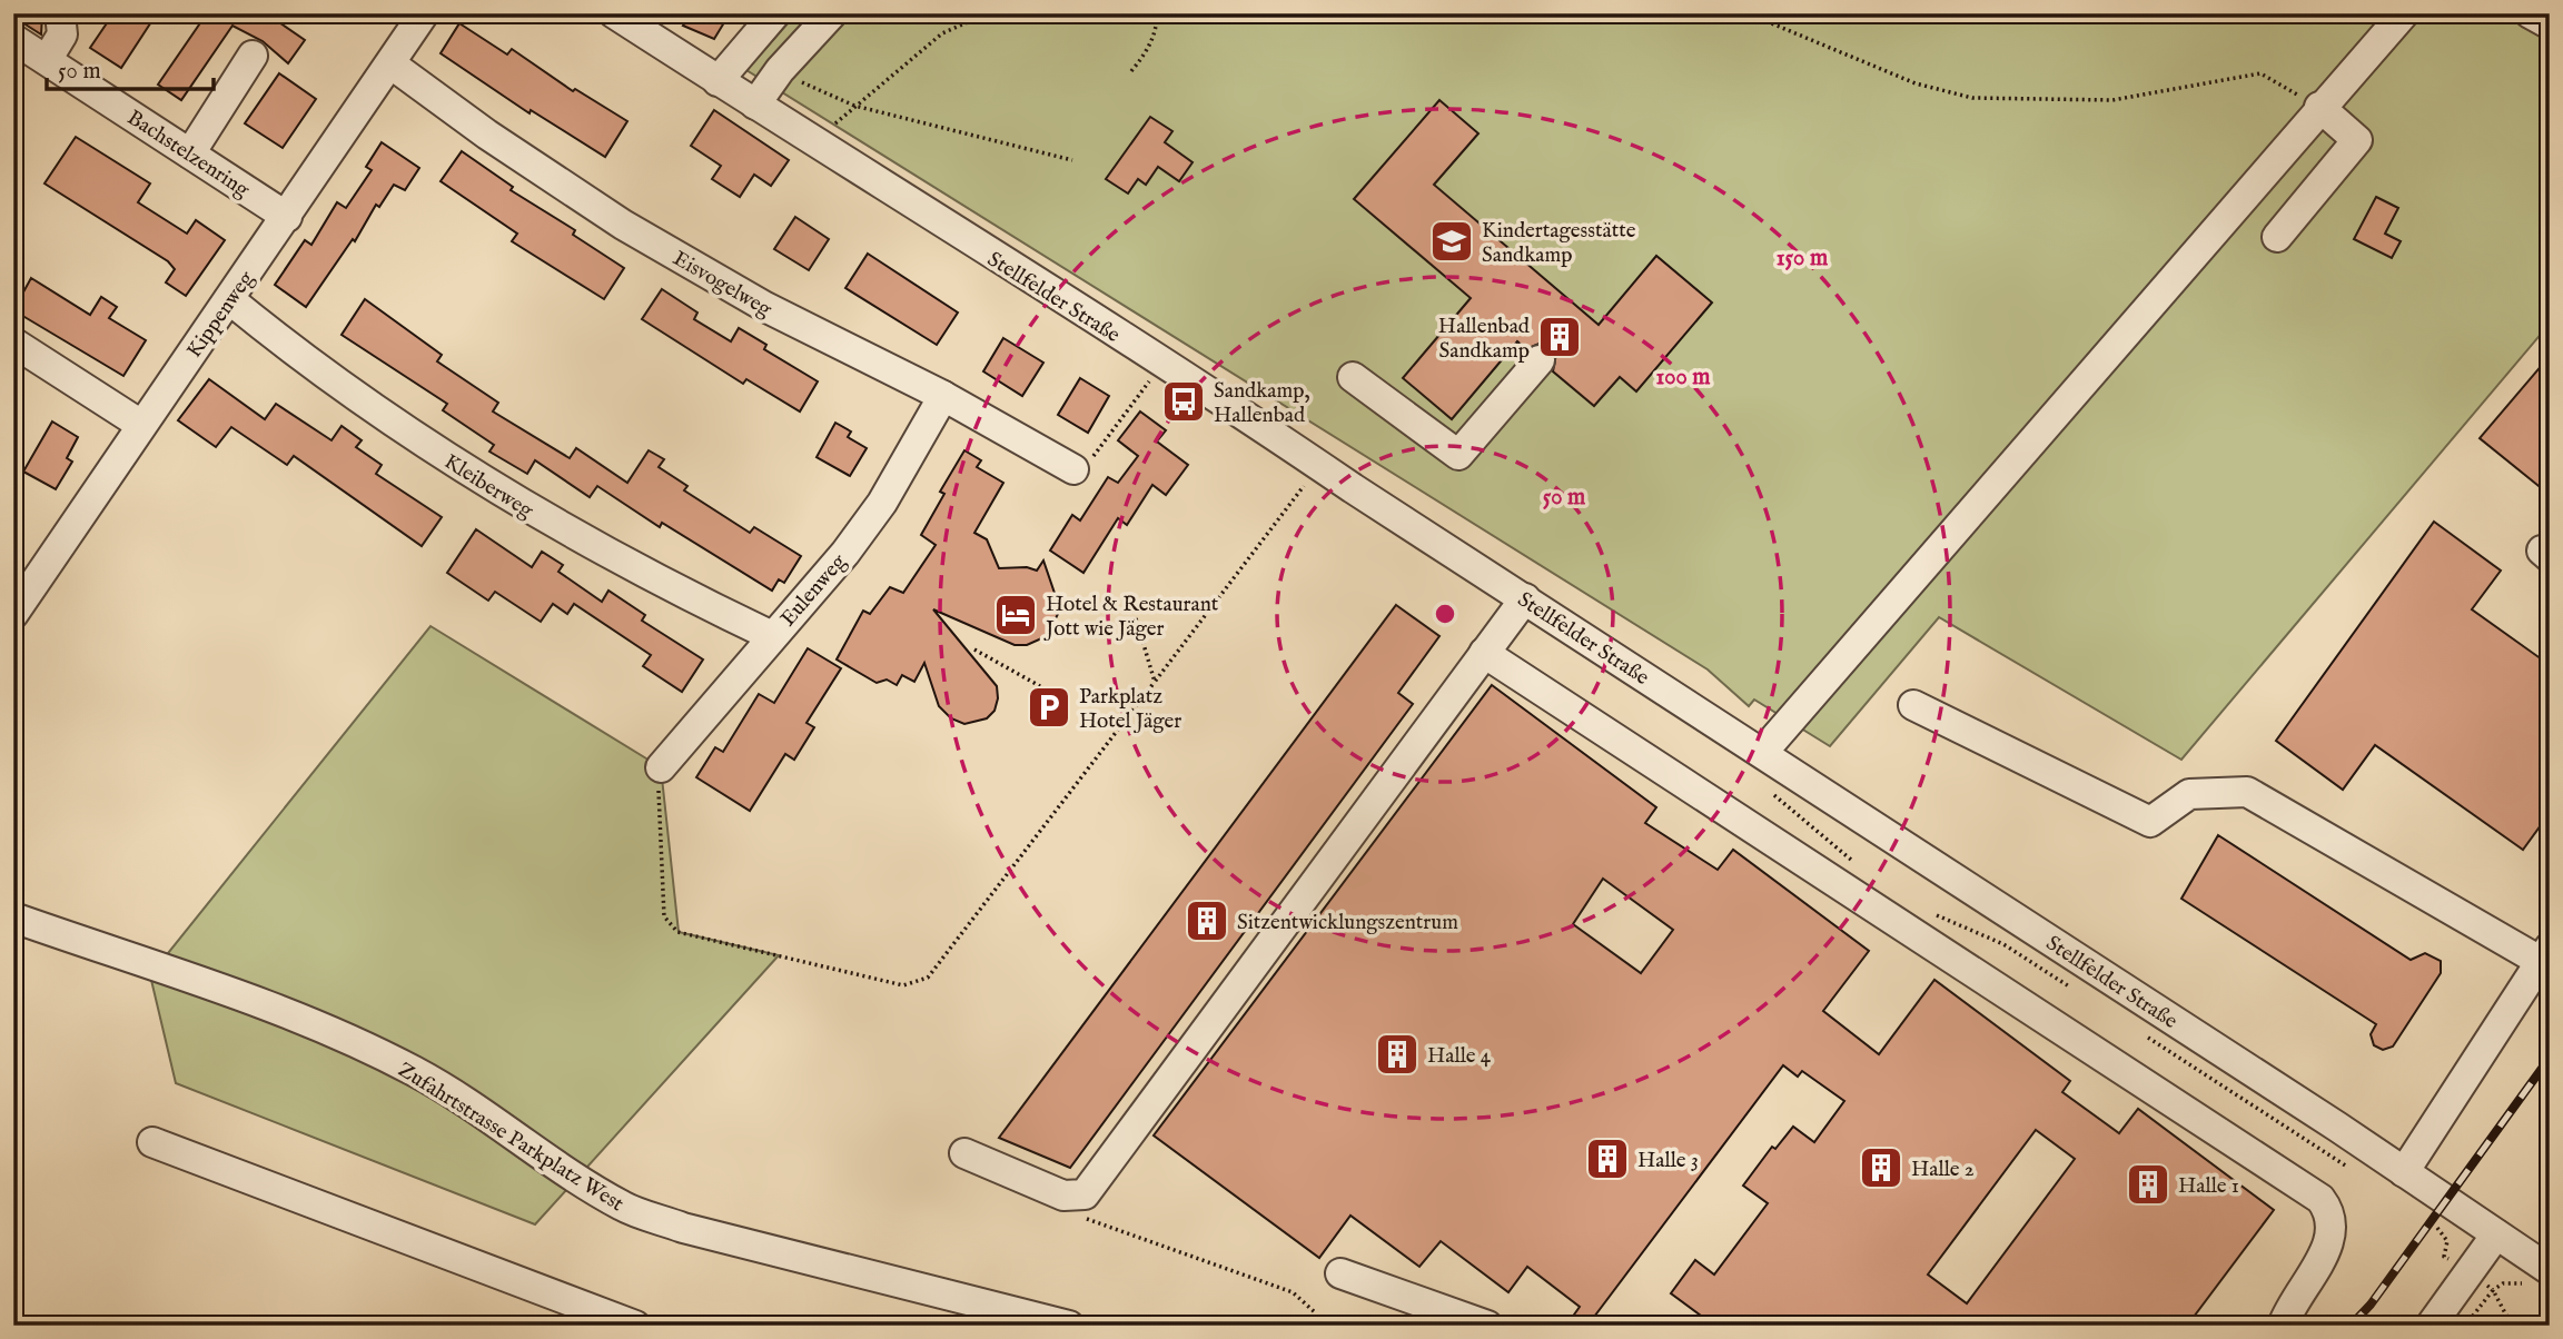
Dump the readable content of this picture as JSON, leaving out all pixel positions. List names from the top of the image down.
{
  "streets": {
    "street": [
      "Bachstelzenring",
      "Eisvogelweg",
      "Stellfelder Straße",
      "Kippenweg",
      "Kleiberweg",
      "Eulenweg",
      "Zufahrtstrasse Parkplatz West"
    ]
  },
  "crossings": [
    ["Bachstelzenring", "Kippenweg"],
    ["Eisvogelweg", "Kippenweg"],
    ["Eisvogelweg", "Eulenweg"],
    ["Kippenweg", "Kleiberweg"],
    ["Kleiberweg", "Eulenweg"]
  ],
  "places": {
    "school or university": ["Kindertagesstätte Sandkamp"],
    "building": [
      "Hallenbad Sandkamp",
      "Sitzentwicklungszentrum",
      "Halle 4",
      "Halle 3",
      "Halle 2",
      "Halle 1"
    ],
    "bus stop": ["Sandkamp, Hallenbad"],
    "hotel": ["Hotel & Restaurant Jott wie Jäger"],
    "parking": ["Parkplatz Hotel Jäger"]
  },
  "scale_bar": "50 m",
  "rings": ["150 m", "100 m", "50 m"]
}
